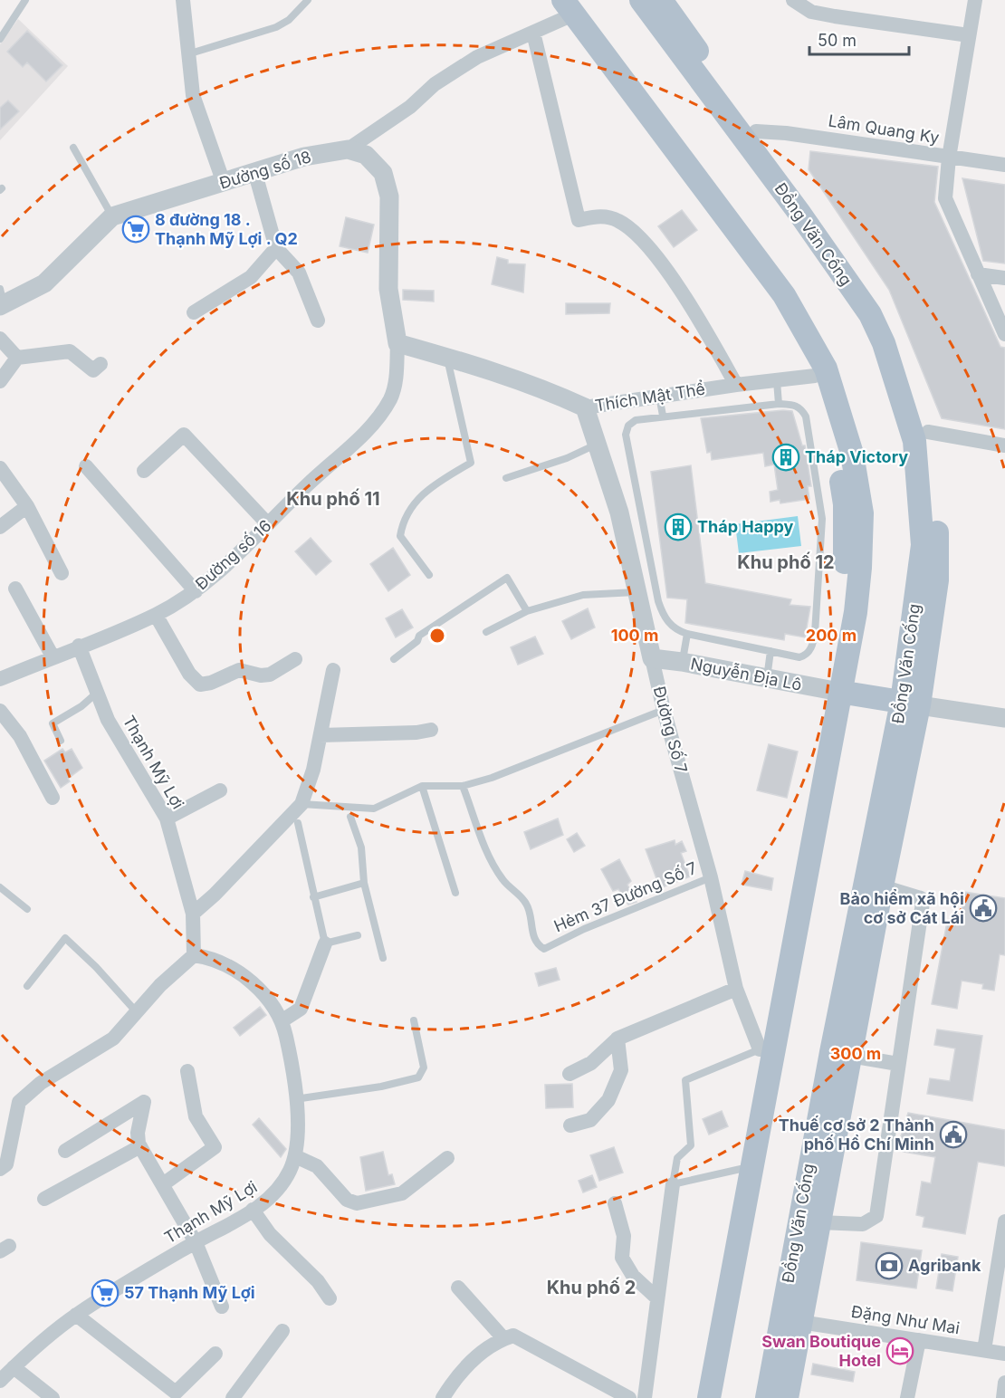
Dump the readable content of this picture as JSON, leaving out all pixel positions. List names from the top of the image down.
{
  "streets": {
    "main road": ["Đồng Văn Cống"],
    "street": [
      "Lâm Quang Ky",
      "Đường số 18",
      "Thích Mật Thể",
      "Đường số 16",
      "Nguyễn Địa Lô",
      "Đường Số 7",
      "Thạnh Mỹ Lợi",
      "Đặng Như Mai"
    ],
    "lane": ["Hẻm 37 Đường Số 7"]
  },
  "crossings": [
    ["Lâm Quang Ky", "Đồng Văn Cống"],
    ["Đường số 18", "Đường số 16"],
    ["Đồng Văn Cống", "Đặng Như Mai"],
    ["Thích Mật Thể", "Đường số 16"],
    ["Thích Mật Thể", "Đường Số 7"],
    ["Đường số 16", "Thạnh Mỹ Lợi"],
    ["Nguyễn Địa Lô", "Đường Số 7"],
    ["Đường Số 7", "Hẻm 37 Đường Số 7"]
  ],
  "districts": ["Khu phố 11", "Khu phố 12", "Khu phố 2"],
  "places": {
    "supermarket": ["8 đường 18 . Thạnh Mỹ Lợi . Q2", "57 Thạnh Mỹ Lợi"],
    "building": ["Tháp Victory", "Tháp Happy"],
    "public building": ["Bảo hiểm xã hội cơ sở Cát Lái", "Thuế cơ sở 2 Thành phố Hồ Chí Minh"],
    "bank": ["Agribank"],
    "hotel": ["Swan Boutique Hotel"]
  },
  "scale_bar": "50 m",
  "rings": ["100 m", "200 m", "300 m"]
}
